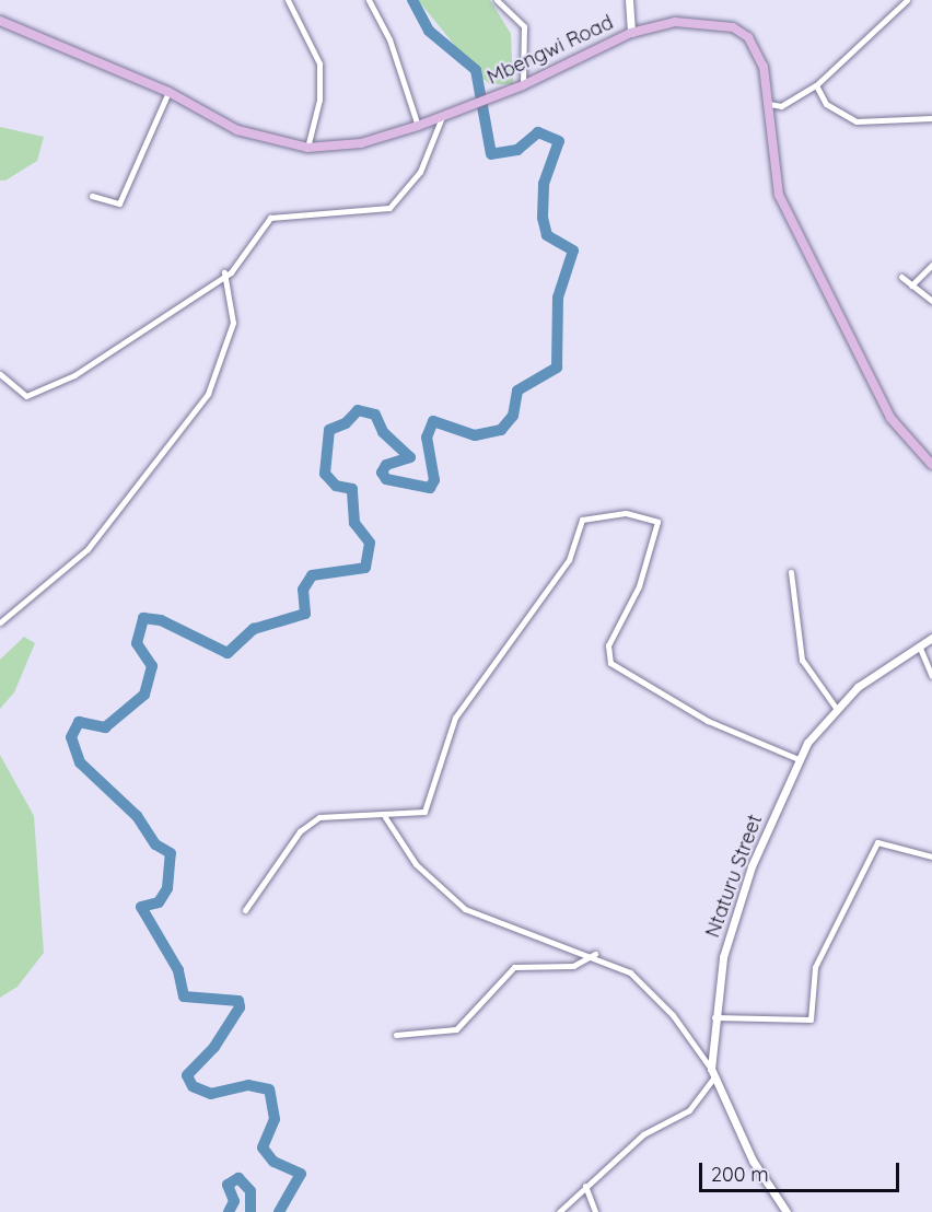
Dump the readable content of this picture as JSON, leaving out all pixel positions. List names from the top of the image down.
{
  "streets": {
    "main road": ["Mbengwi Road"],
    "street": ["Ntaturu Street"]
  },
  "scale_bar": "200 m"
}
